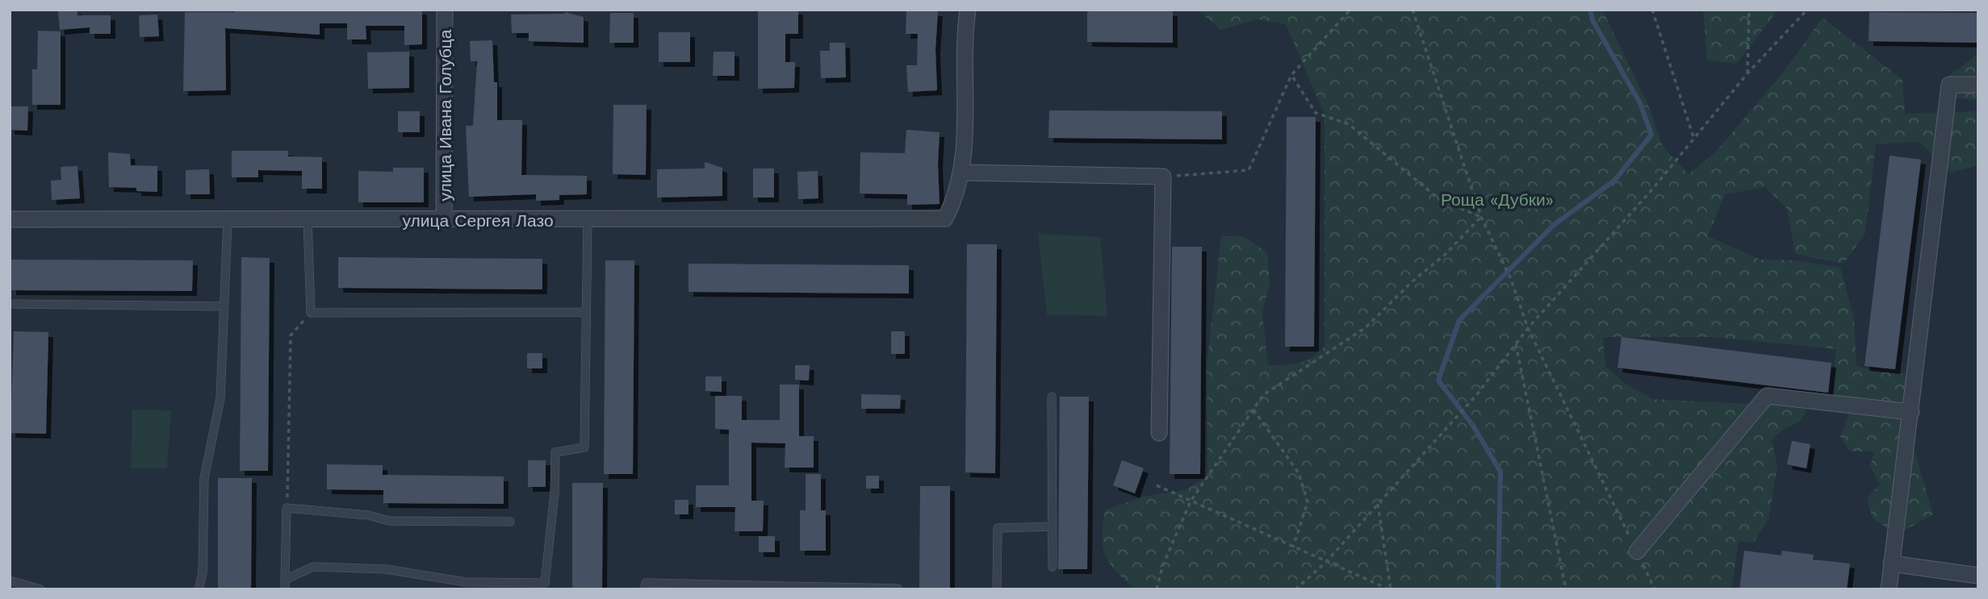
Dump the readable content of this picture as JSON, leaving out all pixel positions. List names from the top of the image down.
{
  "streets": {
    "street": ["улица Ивана Голубца", "улица Сергея Лазо"]
  },
  "crossings": [
    ["улица Ивана Голубца", "улица Сергея Лазо"]
  ],
  "parks": ["Роща «Дубки»"]
}
